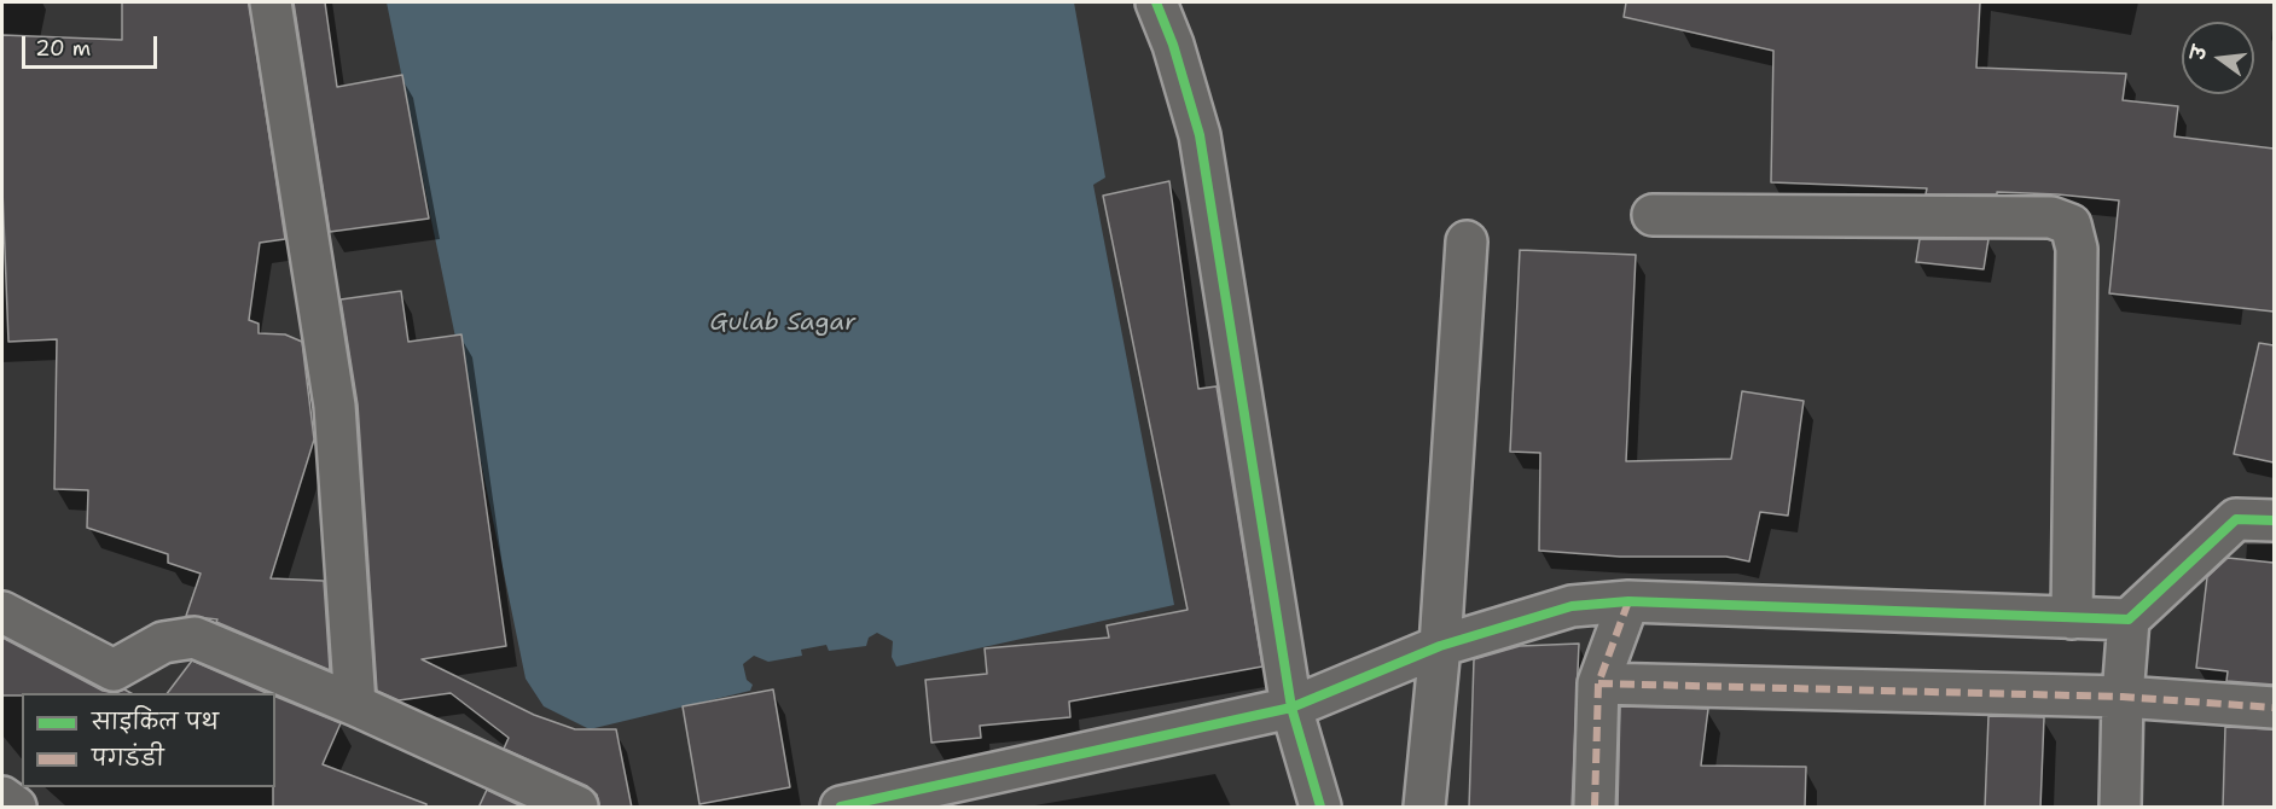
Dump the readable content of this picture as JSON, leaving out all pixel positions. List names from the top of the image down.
{
  "water": ["Gulab Sagar"],
  "legend": ["साइकिल पथ", "पगडंडी"],
  "scale_bar": "20 m",
  "north": "left"
}
